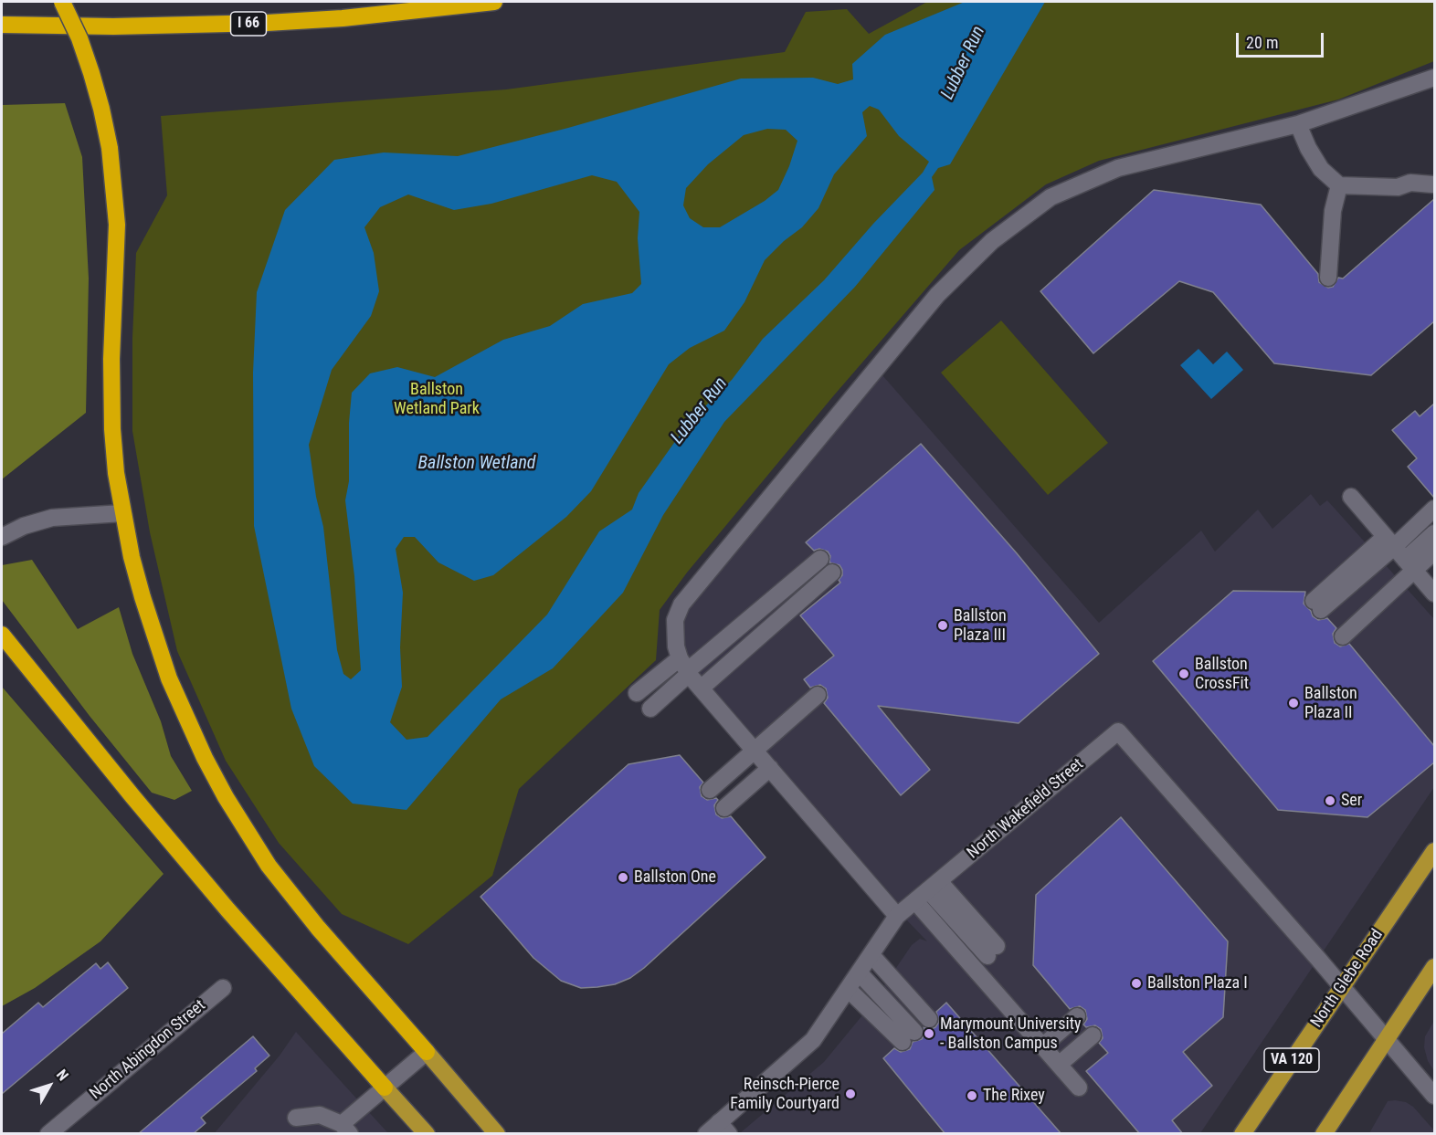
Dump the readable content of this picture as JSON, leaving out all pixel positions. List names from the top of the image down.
{
  "streets": {
    "highway": ["I 66"],
    "main road": ["North Glebe Road", "VA 120"],
    "street": ["North Wakefield Street", "North Abingdon Street"]
  },
  "crossings": [
    ["North Wakefield Street", "North Glebe Road"]
  ],
  "water": ["Lubber Run", "Ballston Wetland"],
  "parks": ["Ballston Wetland Park"],
  "places": [
    "Ballston Plaza III",
    "Ballston CrossFit",
    "Ballston Plaza II",
    "Ser",
    "Ballston One",
    "Ballston Plaza I",
    "Marymount University - Ballston Campus",
    "Reinsch-Pierce Family Courtyard",
    "The Rixey"
  ],
  "scale_bar": "20 m",
  "north": "top right"
}
